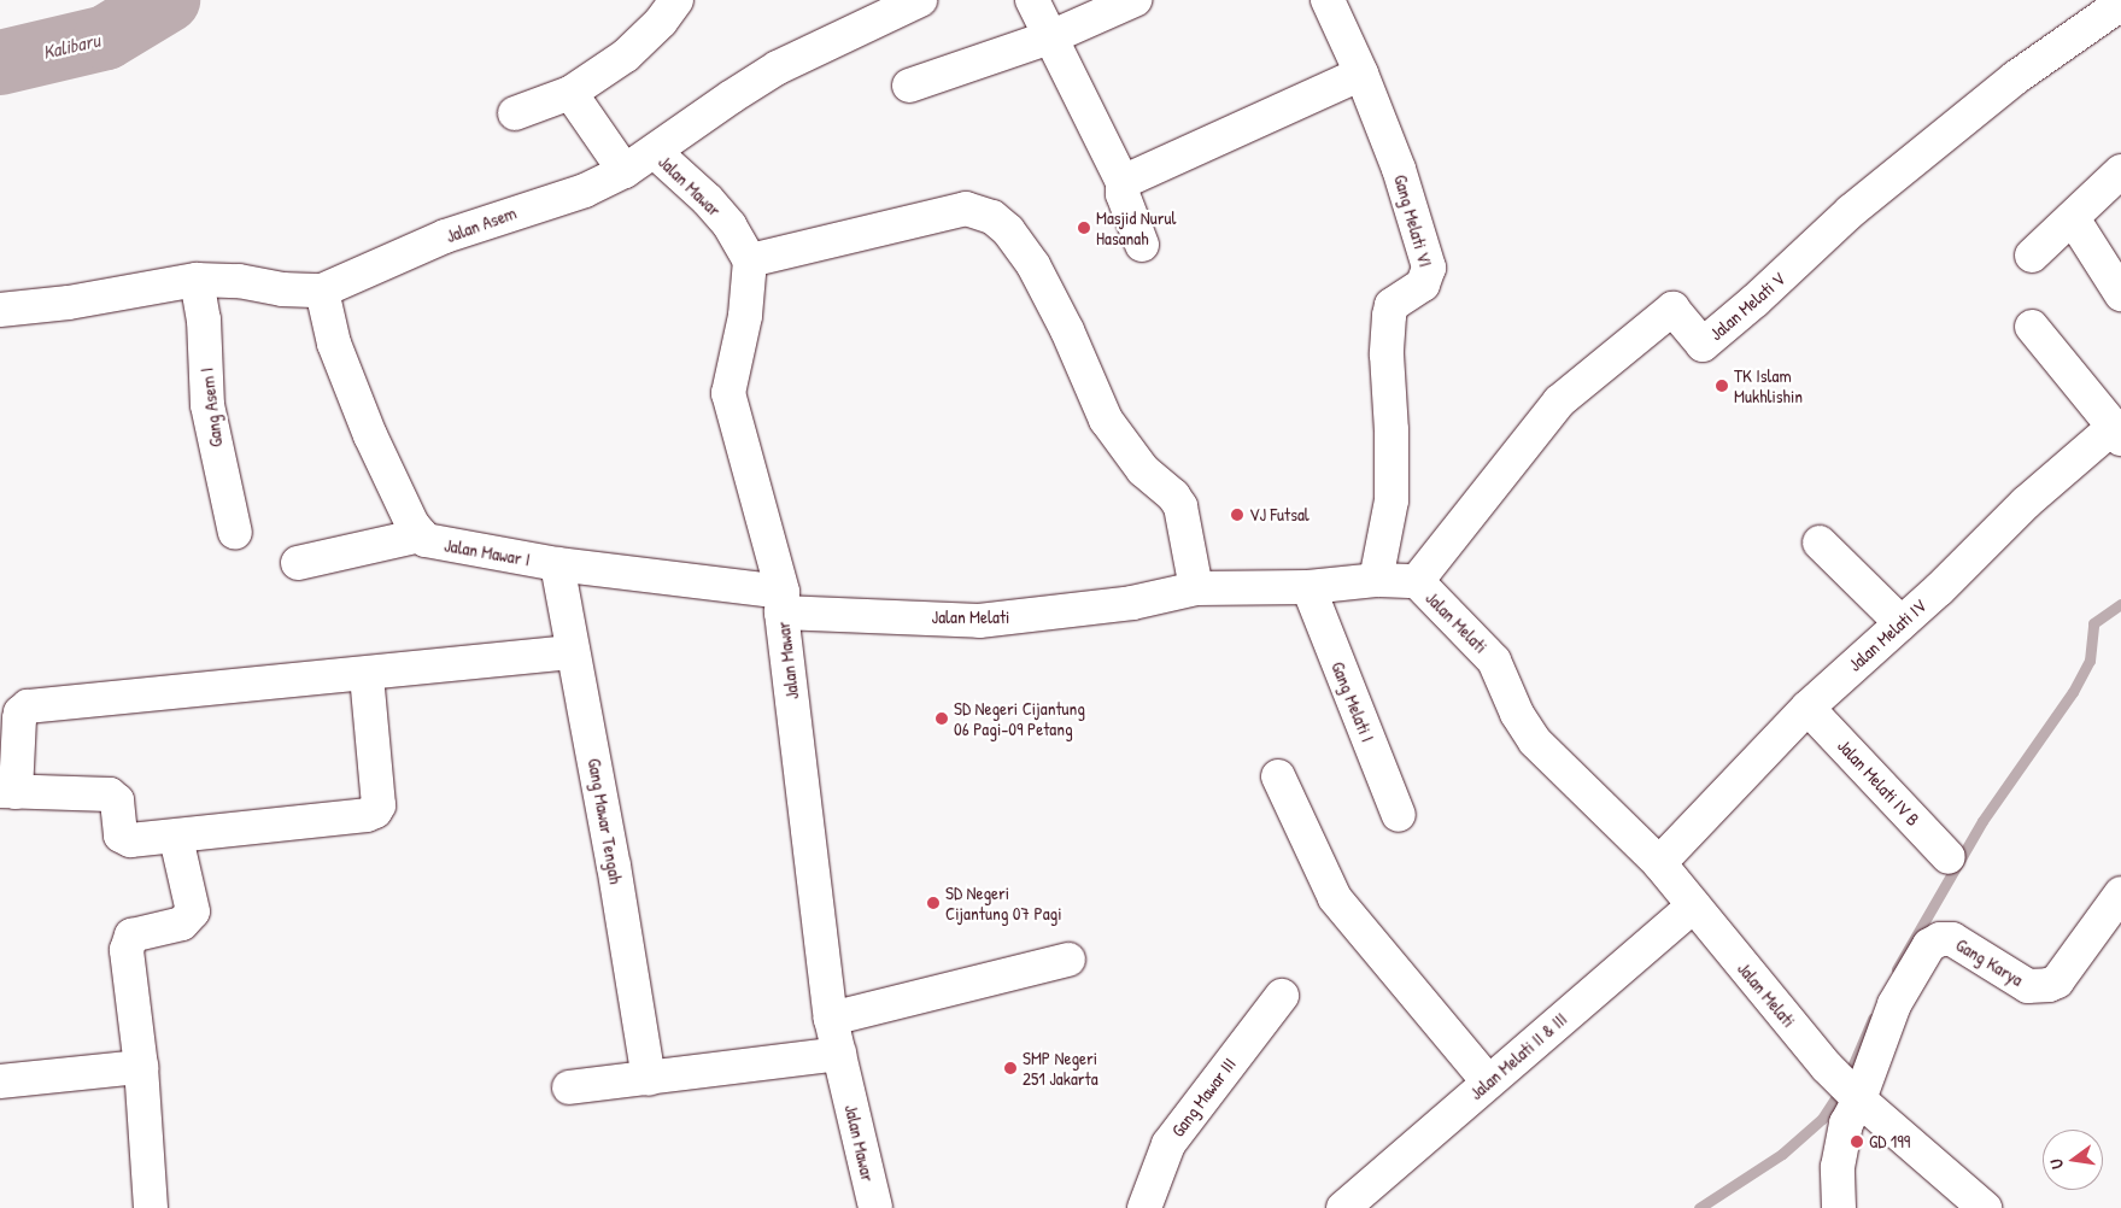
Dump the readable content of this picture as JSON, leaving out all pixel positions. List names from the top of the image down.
{
  "streets": {
    "street": [
      "Jalan Mawar",
      "Gang Melati VI",
      "Jalan Asem",
      "Jalan Melati V",
      "Gang Asem I",
      "Jalan Mawar I",
      "Jalan Melati",
      "Jalan Melati IV",
      "Gang Melati I",
      "Jalan Melati IV B",
      "Gang Mawar Tengah",
      "Gang Karya",
      "Jalan Melati II & III",
      "Gang Mawar III"
    ]
  },
  "crossings": [
    ["Jalan Mawar", "Jalan Asem"],
    ["Jalan Mawar", "Jalan Mawar I"],
    ["Jalan Mawar", "Jalan Melati"],
    ["Gang Melati VI", "Jalan Melati"],
    ["Jalan Asem", "Gang Asem I"],
    ["Jalan Asem", "Jalan Mawar I"],
    ["Jalan Melati V", "Jalan Melati"],
    ["Jalan Mawar I", "Jalan Melati"],
    ["Jalan Mawar I", "Gang Mawar Tengah"],
    ["Jalan Melati", "Jalan Melati IV"],
    ["Jalan Melati", "Gang Melati I"],
    ["Jalan Melati", "Gang Karya"],
    ["Jalan Melati", "Jalan Melati II & III"],
    ["Jalan Melati IV", "Jalan Melati IV B"]
  ],
  "water": ["Kalibaru"],
  "places": [
    "Masjid Nurul Hasanah",
    "TK Islam Mukhlishin",
    "VJ Futsal",
    "SD Negeri Cijantung 06 Pagi-09 Petang",
    "SD Negeri Cijantung 07 Pagi",
    "SMP Negeri 251 Jakarta",
    "GD 199"
  ],
  "north": "left"
}
